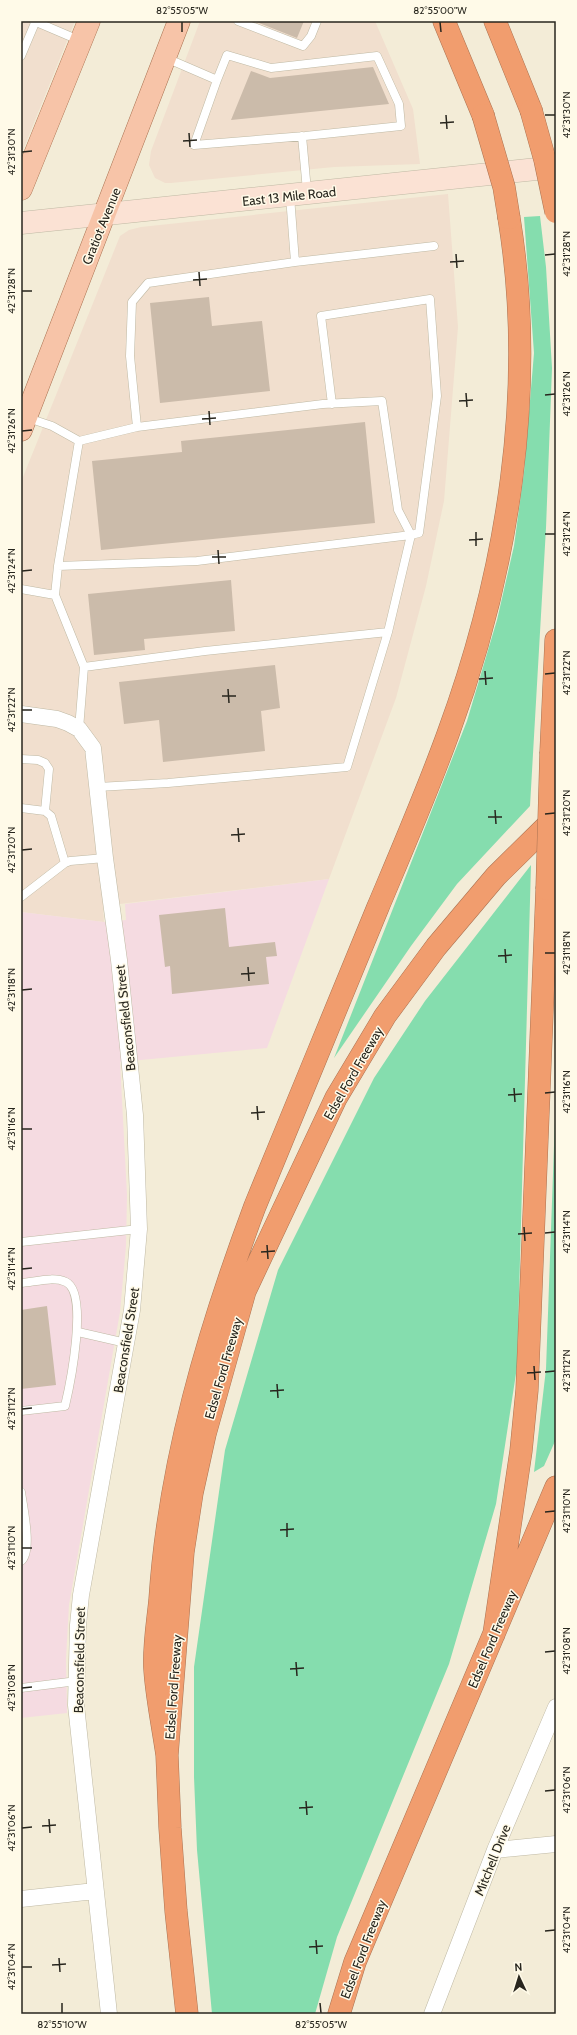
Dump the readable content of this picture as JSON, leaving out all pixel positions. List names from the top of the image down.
{
  "streets": {
    "highway": ["Edsel Ford Freeway"],
    "main road": ["East 13 Mile Road", "Gratiot Avenue"],
    "street": ["Beaconsfield Street", "Mitchell Drive"]
  },
  "crossings": [
    ["East 13 Mile Road", "Gratiot Avenue"]
  ],
  "north": "top",
  "coordinates": [
    "82°55'05\"W",
    "82°55'00\"W",
    "42°31'30\"N",
    "42°31'28\"N",
    "42°31'26\"N",
    "42°31'24\"N",
    "42°31'22\"N",
    "42°31'20\"N",
    "42°31'18\"N",
    "42°31'16\"N",
    "42°31'14\"N",
    "42°31'12\"N",
    "42°31'10\"N",
    "42°31'08\"N",
    "42°31'06\"N",
    "42°31'04\"N",
    "82°55'10\"W"
  ]
}
